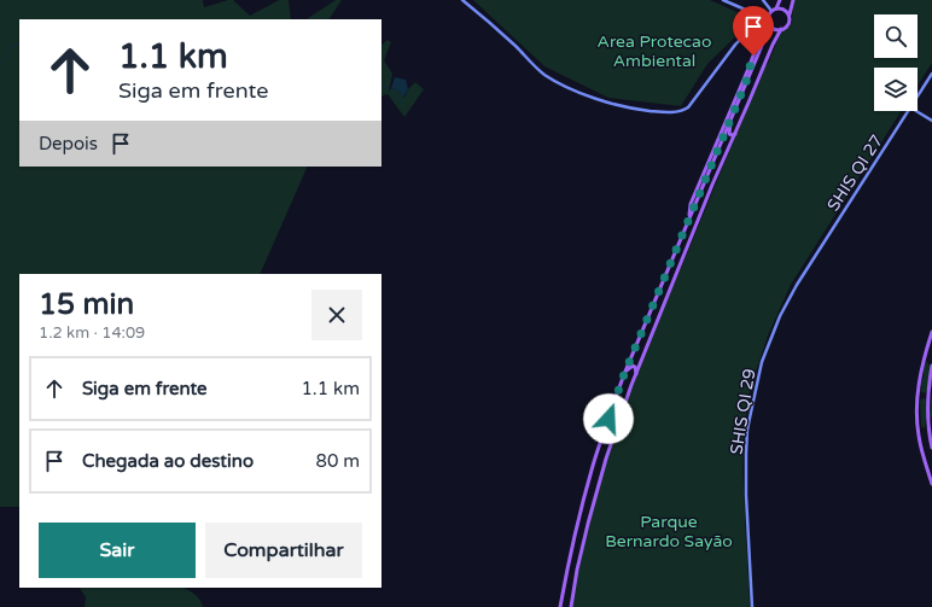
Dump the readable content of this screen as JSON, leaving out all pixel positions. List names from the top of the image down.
{
  "streets": {
    "street": ["SHIS QI 27", "SHIS QI 29"]
  },
  "crossings": [
    ["SHIS QI 27", "SHIS QI 29"]
  ],
  "parks": ["Area Protecao Ambiental", "Parque Bernardo Sayão"],
  "page": {
    "turn": ["1.1 km", "Siga em frente"],
    "then": "Depois",
    "heading": ["15 min", "1.2 km · 14:09"],
    "list": [
      {
        "name": "Siga em frente",
        "value": "1.1 km"
      },
      {
        "name": "Chegada ao destino",
        "value": "80 m"
      }
    ],
    "buttons": ["Sair", "Compartilhar"]
  }
}
